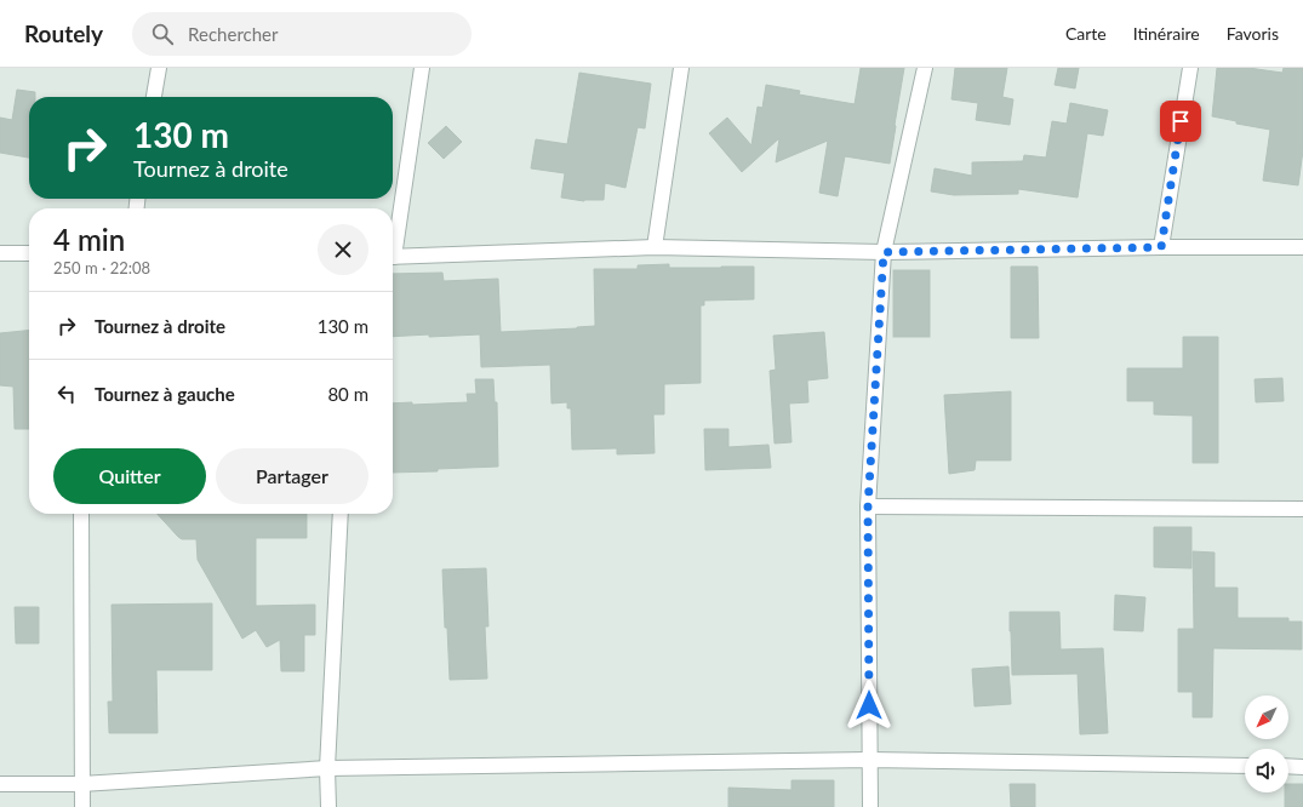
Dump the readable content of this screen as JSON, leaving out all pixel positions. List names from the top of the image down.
{
  "north": "bottom left",
  "page": {
    "header": "Routely",
    "search": "Rechercher",
    "nav": ["Carte", "Itinéraire", "Favoris"],
    "turn": ["130 m", "Tournez à droite"],
    "heading": ["4 min", "250 m · 22:08"],
    "list": [
      {
        "name": "Tournez à droite",
        "value": "130 m"
      },
      {
        "name": "Tournez à gauche",
        "value": "80 m"
      }
    ],
    "buttons": ["Quitter", "Partager"]
  }
}
